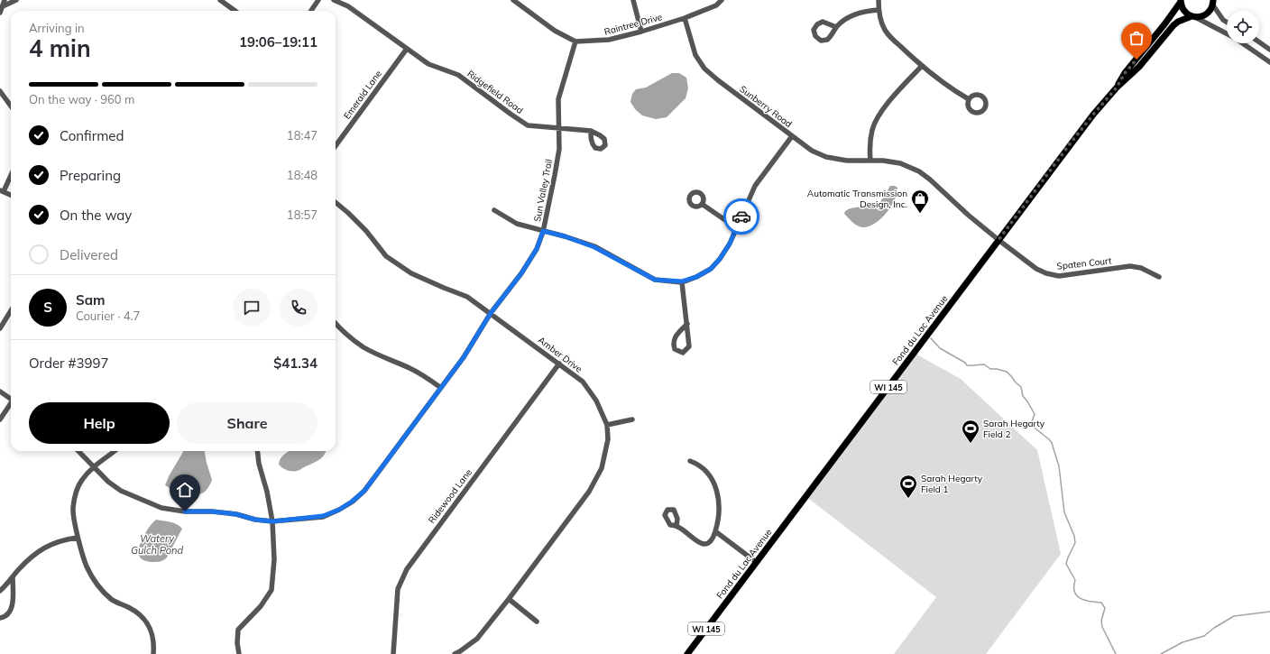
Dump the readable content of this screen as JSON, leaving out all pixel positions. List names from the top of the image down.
{
  "streets": {
    "main road": ["Fond du Lac Avenue", "WI 145"],
    "street": [
      "Raintree Drive",
      "Ridgefield Road",
      "Emerald Lane",
      "Sunberry Road",
      "Sun Valley Trail",
      "Spaten Court",
      "Amber Drive",
      "Ridewood Lane"
    ]
  },
  "crossings": [
    ["Raintree Drive", "Sunberry Road"],
    ["Raintree Drive", "Sun Valley Trail"],
    ["Ridgefield Road", "Emerald Lane"],
    ["Ridgefield Road", "Sun Valley Trail"],
    ["Sunberry Road", "Spaten Court"],
    ["Sunberry Road", "Fond du Lac Avenue"],
    ["Sun Valley Trail", "Amber Drive"],
    ["Spaten Court", "Fond du Lac Avenue"],
    ["Fond du Lac Avenue", "WI 145"],
    ["Amber Drive", "Ridewood Lane"]
  ],
  "water": ["Watery Gulch Pond"],
  "places": {
    "shop": ["Automatic Transmission Design, Inc."],
    "sports": ["Sarah Hegarty Field 2", "Sarah Hegarty Field 1"]
  },
  "page": {
    "heading": ["4 min", "Arriving in", "19:06–19:11"],
    "panel": [
      "Sam",
      "Courier · 4.7",
      "Order #3997",
      "$41.34"
    ],
    "bar": "On the way · 960 m",
    "list": [
      ["Confirmed", "18:47"],
      ["Preparing", "18:48"],
      ["On the way", "18:57"],
      "Delivered"
    ],
    "round": "S",
    "buttons": ["Help", "Share"]
  }
}
